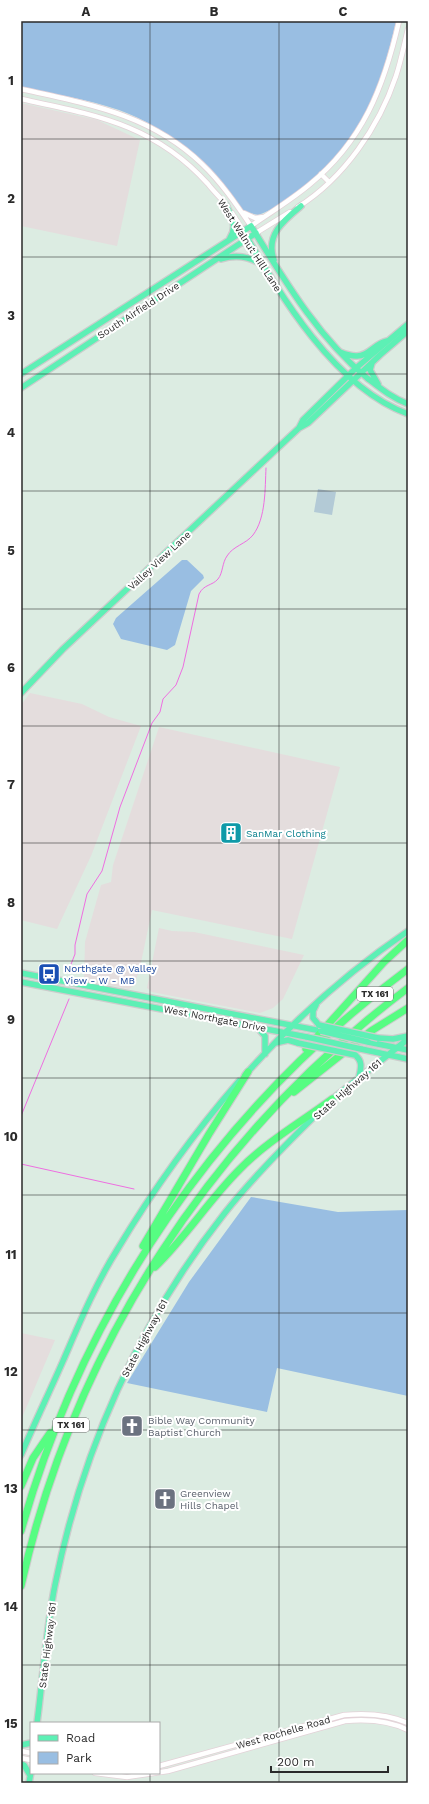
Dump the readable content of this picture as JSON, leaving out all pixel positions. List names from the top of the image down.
{
  "streets": {
    "highway": ["TX 161"],
    "main road": [
      "West Walnut Hill Lane",
      "South Airfield Drive",
      "Valley View Lane",
      "West Northgate Drive",
      "State Highway 161"
    ],
    "street": ["West Rochelle Road"]
  },
  "crossings": [
    ["West Walnut Hill Lane", "South Airfield Drive"],
    ["West Walnut Hill Lane", "Valley View Lane"],
    ["West Northgate Drive", "State Highway 161"]
  ],
  "places": {
    "building": ["SanMar Clothing"],
    "bus stop": ["Northgate @ Valley View - W - MB"],
    "church": ["Bible Way Community Baptist Church", "Greenview Hills Chapel"]
  },
  "legend": ["Road", "Park"],
  "scale_bar": "200 m",
  "grid": {
    "columns": ["A", "B", "C"],
    "rows": [
      "1",
      "2",
      "3",
      "4",
      "5",
      "6",
      "7",
      "8",
      "9",
      "10",
      "11",
      "12",
      "13",
      "14",
      "15"
    ]
  }
}
